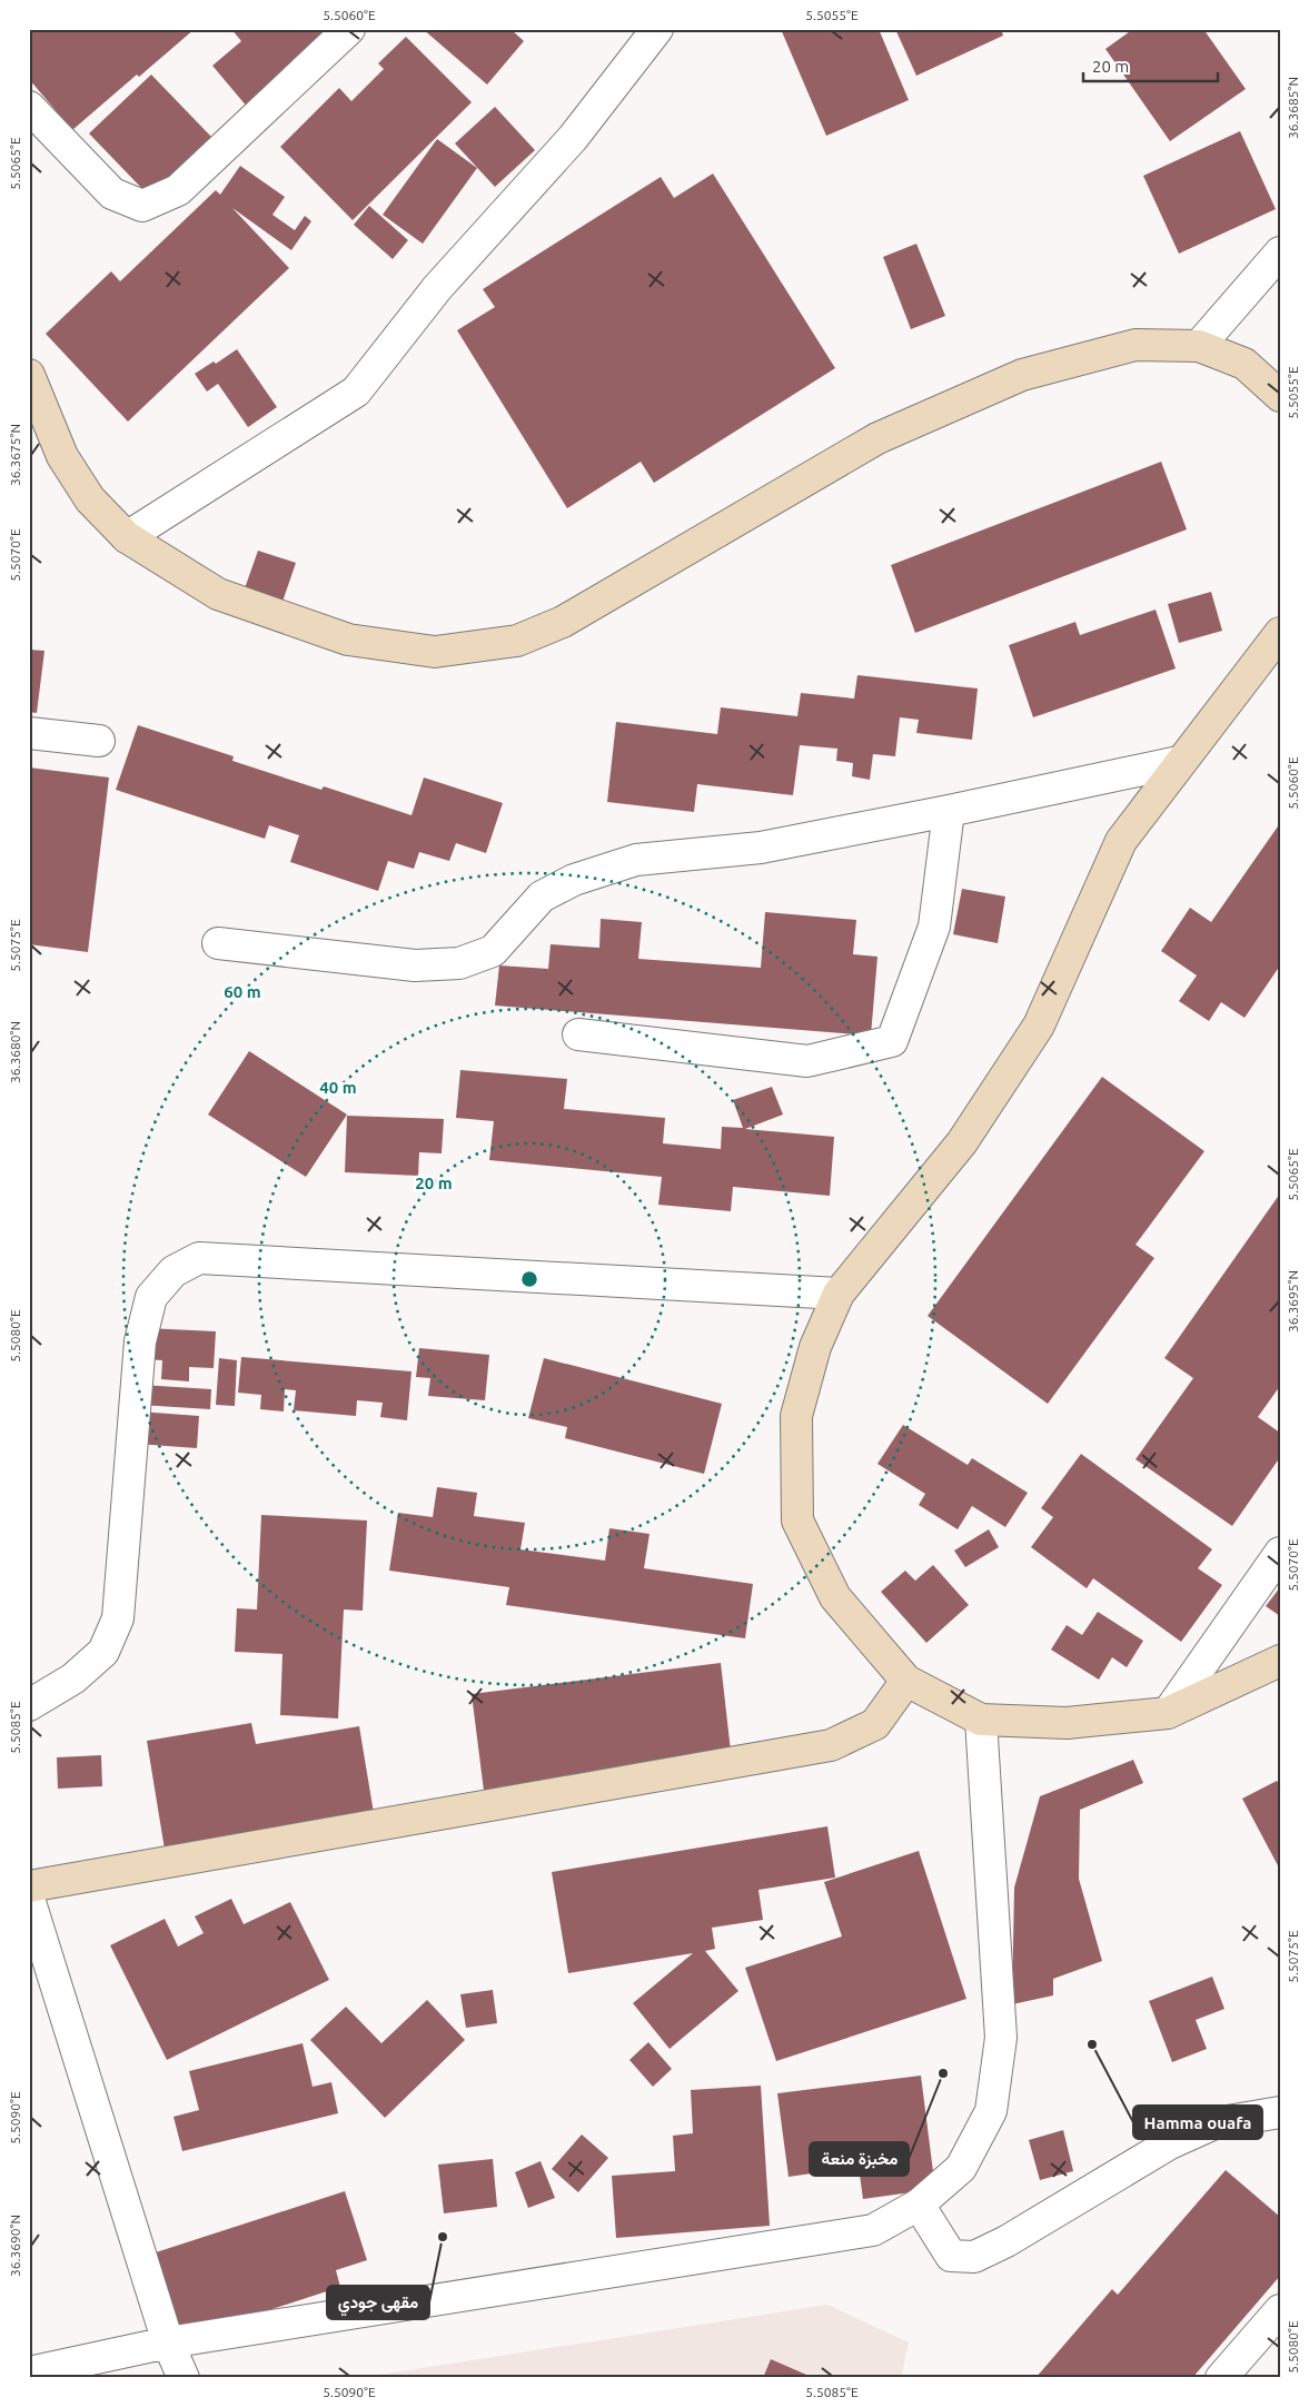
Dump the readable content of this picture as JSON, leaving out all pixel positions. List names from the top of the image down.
{
  "places": ["Hamma ouafa", "مخبزة منعة", "مقهى جودي"],
  "scale_bar": "20 m",
  "coordinates": [
    "5.5060°E",
    "5.5055°E",
    "36.3685°N",
    "5.5065°E",
    "36.3675°N",
    "5.5070°E",
    "5.5075°E",
    "36.3680°N",
    "36.3695°N",
    "5.5080°E",
    "5.5085°E",
    "5.5090°E",
    "36.3690°N"
  ],
  "rings": ["60 m", "40 m", "20 m"]
}
